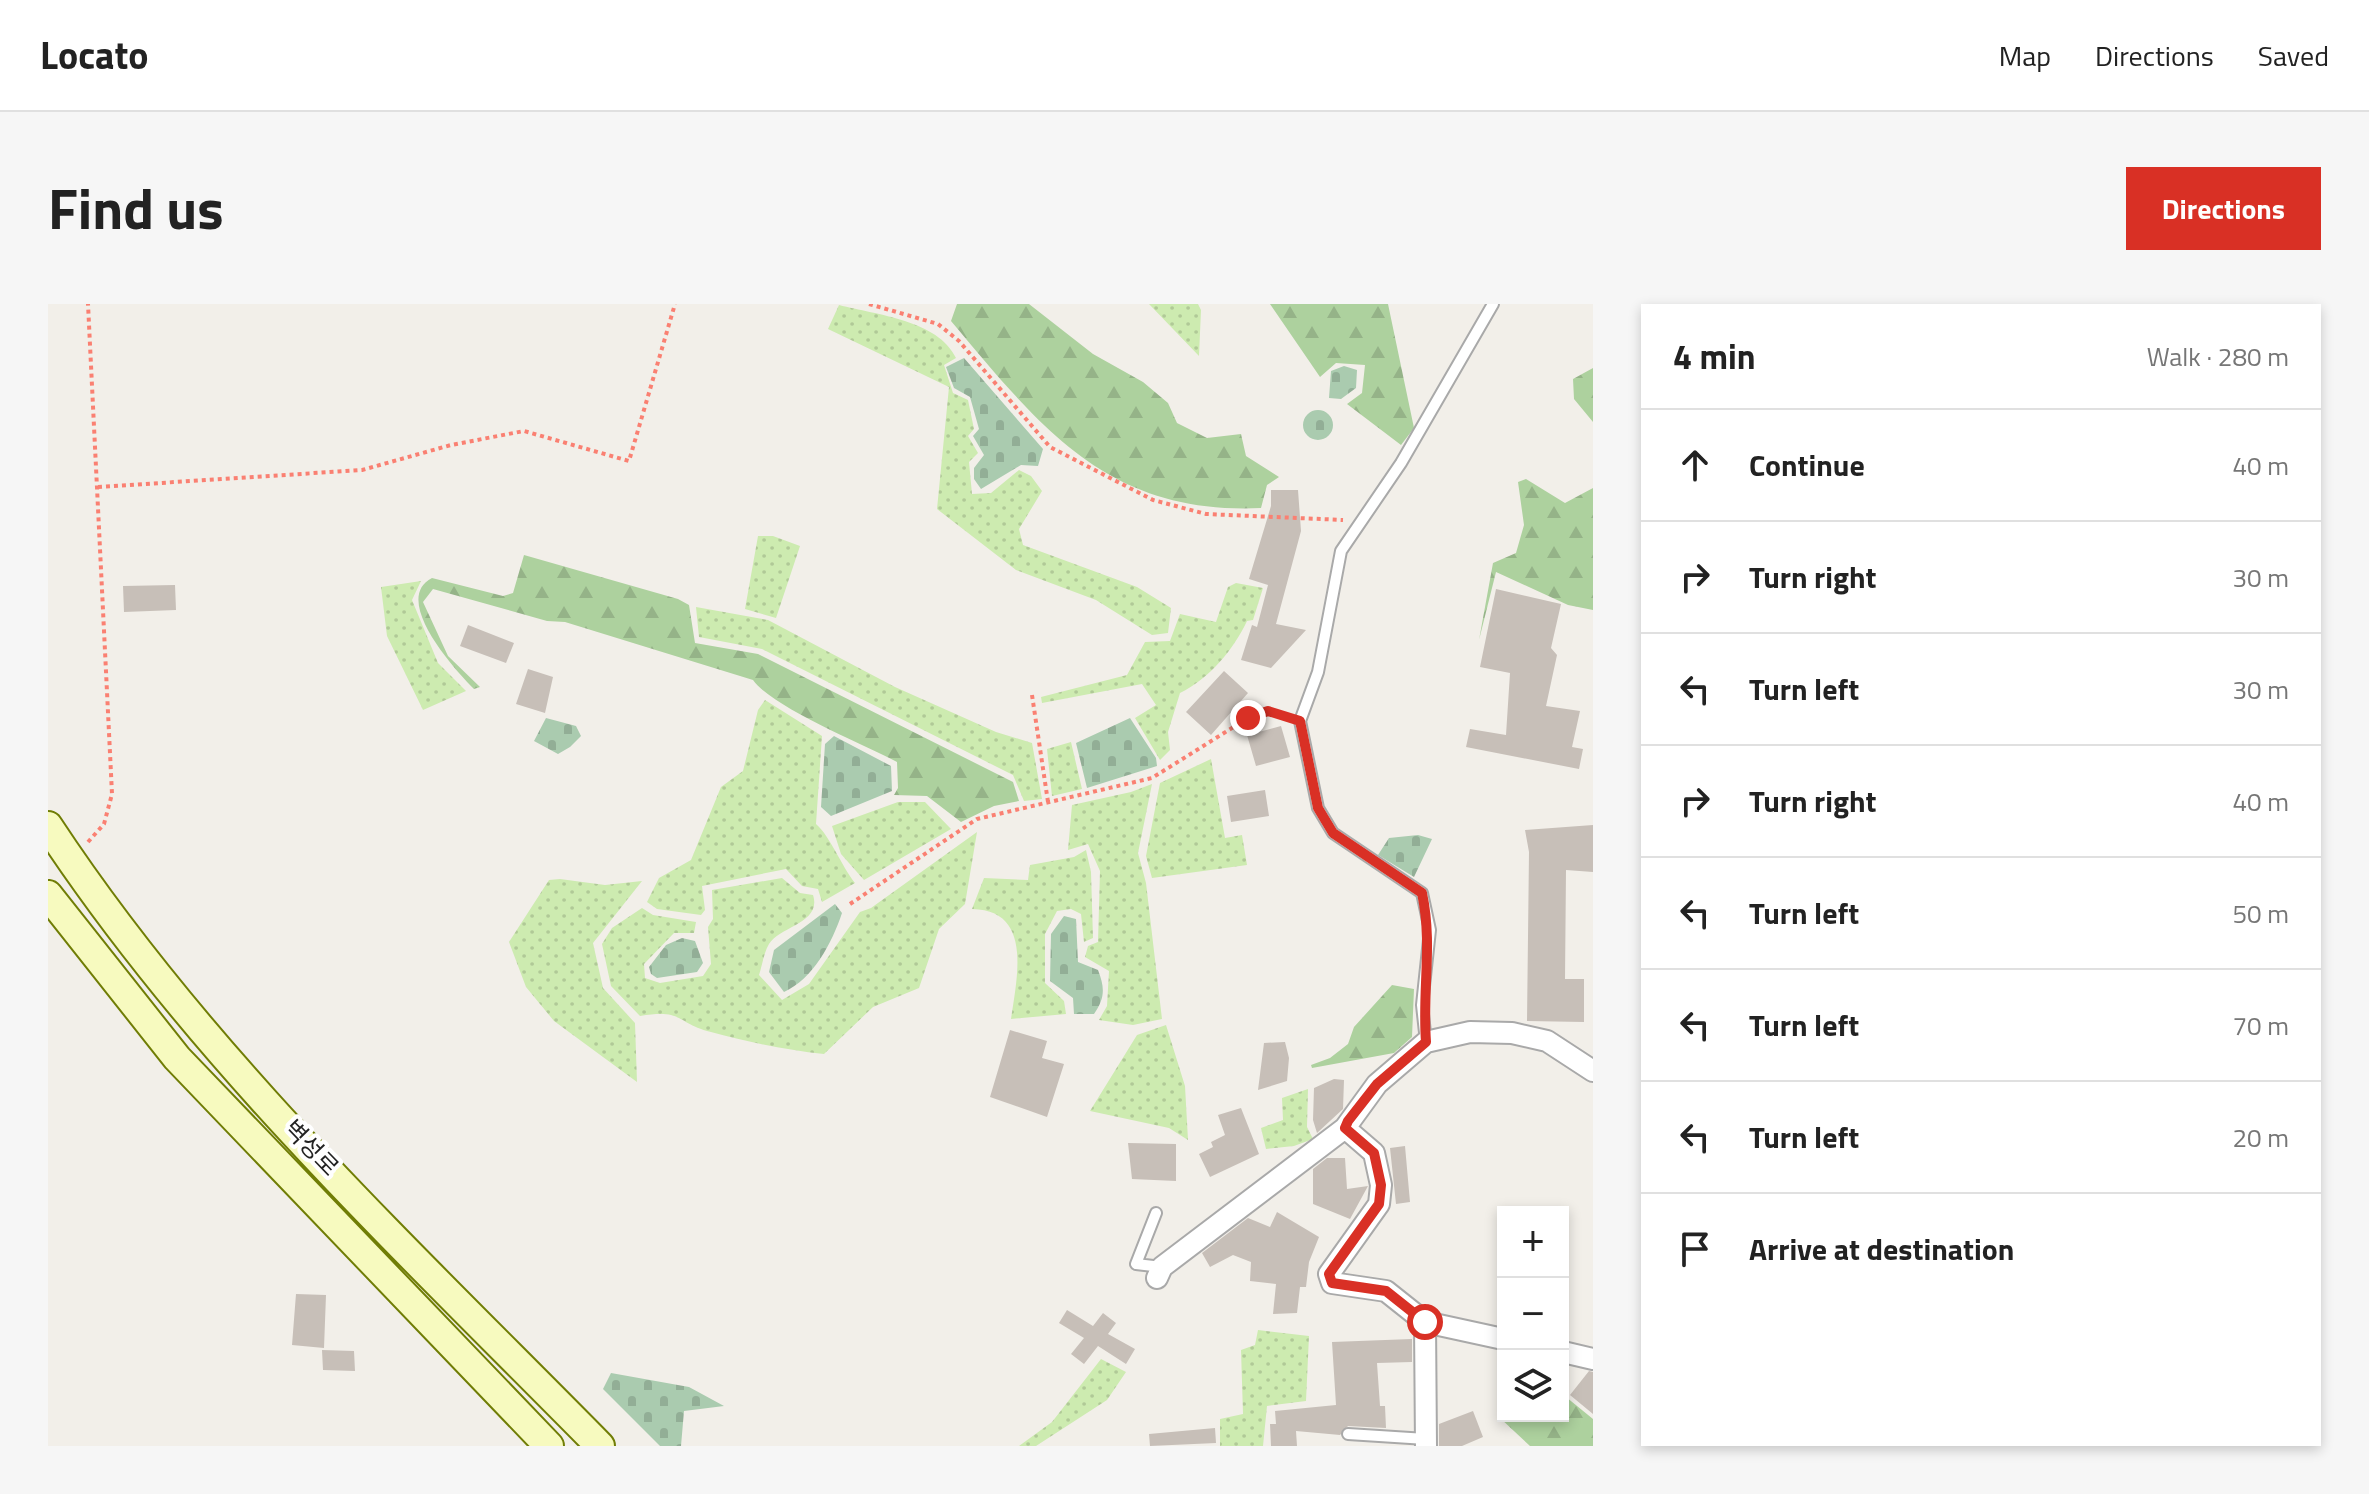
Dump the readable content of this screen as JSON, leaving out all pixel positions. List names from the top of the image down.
{
  "streets": {
    "main road": ["벽성로"]
  },
  "page": {
    "header": "Locato",
    "nav": ["Map", "Directions", "Saved"],
    "title": "Find us",
    "buttons": "Directions",
    "heading": ["4 min", "Walk · 280 m"],
    "list": [
      ["Continue", "40 m"],
      ["Turn right", "30 m"],
      ["Turn left", "30 m"],
      ["Turn right", "40 m"],
      ["Turn left", "50 m"],
      ["Turn left", "70 m"],
      ["Turn left", "20 m"],
      "Arrive at destination"
    ],
    "map_buttons": ["+", "−"]
  }
}
